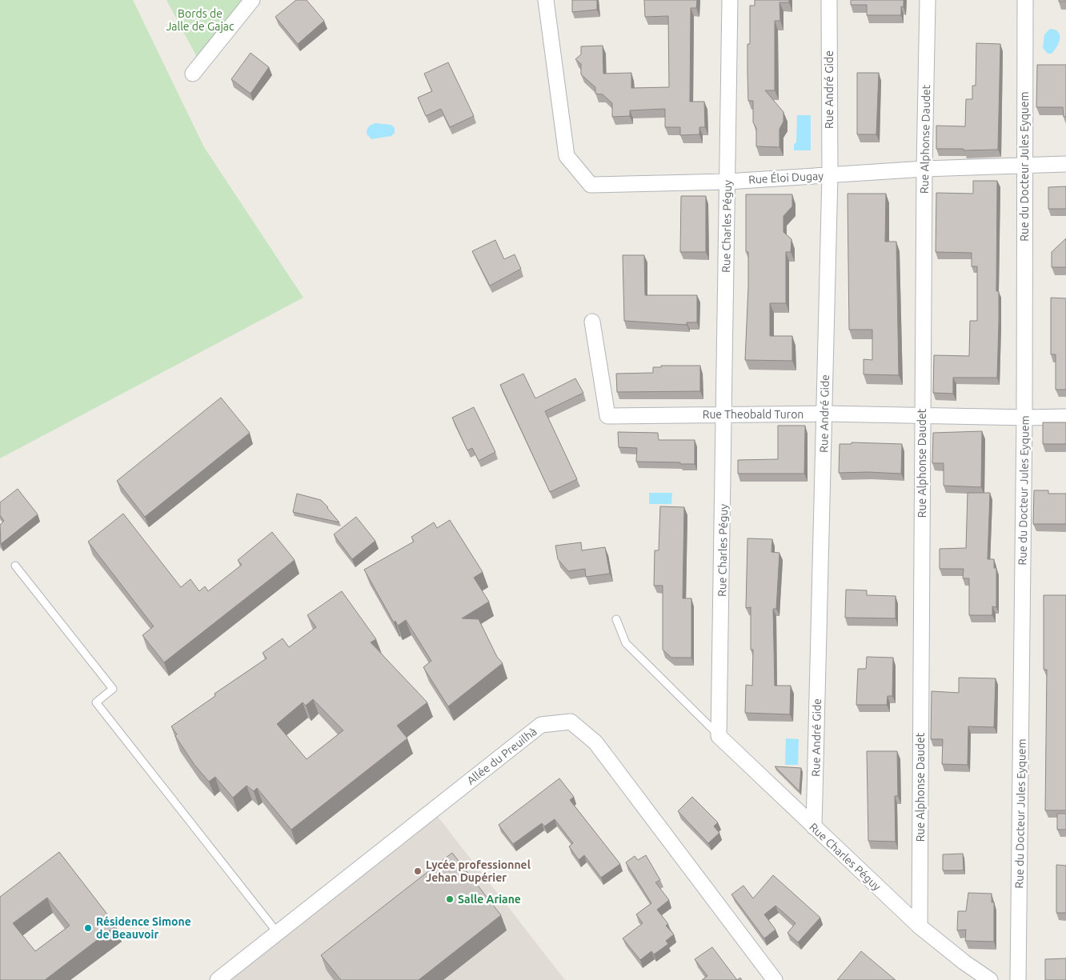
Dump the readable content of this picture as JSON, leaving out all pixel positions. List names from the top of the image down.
{
  "streets": {
    "street": [
      "Rue André Gide",
      "Rue Alphonse Daudet",
      "Rue du Docteur Jules Eyquem",
      "Rue Éloi Dugay",
      "Rue Charles Péguy",
      "Rue Theobald Turon",
      "Allée du Preuilhà"
    ]
  },
  "crossings": [
    ["Rue André Gide", "Rue Éloi Dugay"],
    ["Rue André Gide", "Rue Charles Péguy"],
    ["Rue André Gide", "Rue Theobald Turon"],
    ["Rue Alphonse Daudet", "Rue Éloi Dugay"],
    ["Rue Alphonse Daudet", "Rue Charles Péguy"],
    ["Rue Alphonse Daudet", "Rue Theobald Turon"],
    ["Rue du Docteur Jules Eyquem", "Rue Éloi Dugay"],
    ["Rue du Docteur Jules Eyquem", "Rue Theobald Turon"],
    ["Rue Éloi Dugay", "Rue Charles Péguy"],
    ["Rue Charles Péguy", "Rue Theobald Turon"]
  ],
  "parks": ["Bords de Jalle de Gajac"],
  "places": ["Lycée professionnel Jehan Dupérier", "Salle Ariane", "Résidence Simone de Beauvoir"]
}
